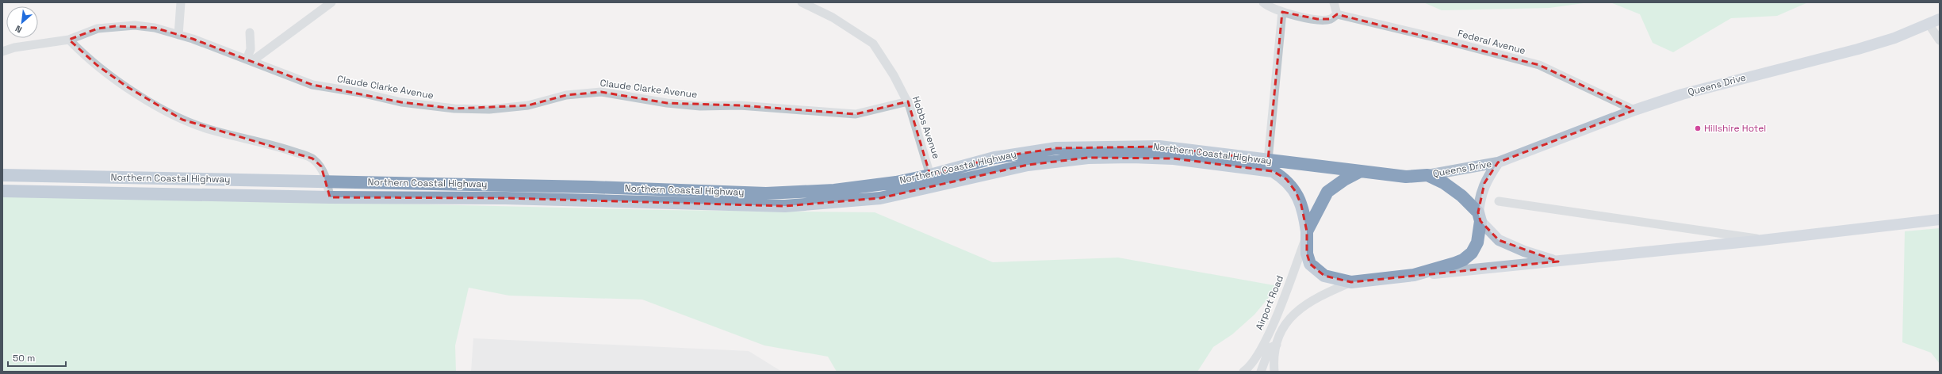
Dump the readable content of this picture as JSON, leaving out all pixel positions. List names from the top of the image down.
{
  "streets": {
    "highway": ["Northern Coastal Highway"],
    "main road": ["Queens Drive"],
    "street": [
      "Federal Avenue",
      "Claude Clarke Avenue",
      "Hobbs Avenue",
      "Airport Road"
    ]
  },
  "crossings": [
    ["Federal Avenue", "Queens Drive"],
    ["Queens Drive", "Northern Coastal Highway"],
    ["Claude Clarke Avenue", "Hobbs Avenue"],
    ["Hobbs Avenue", "Northern Coastal Highway"],
    ["Northern Coastal Highway", "Airport Road"]
  ],
  "places": ["Hillshire Hotel"],
  "scale_bar": "50 m",
  "north": "bottom left"
}
